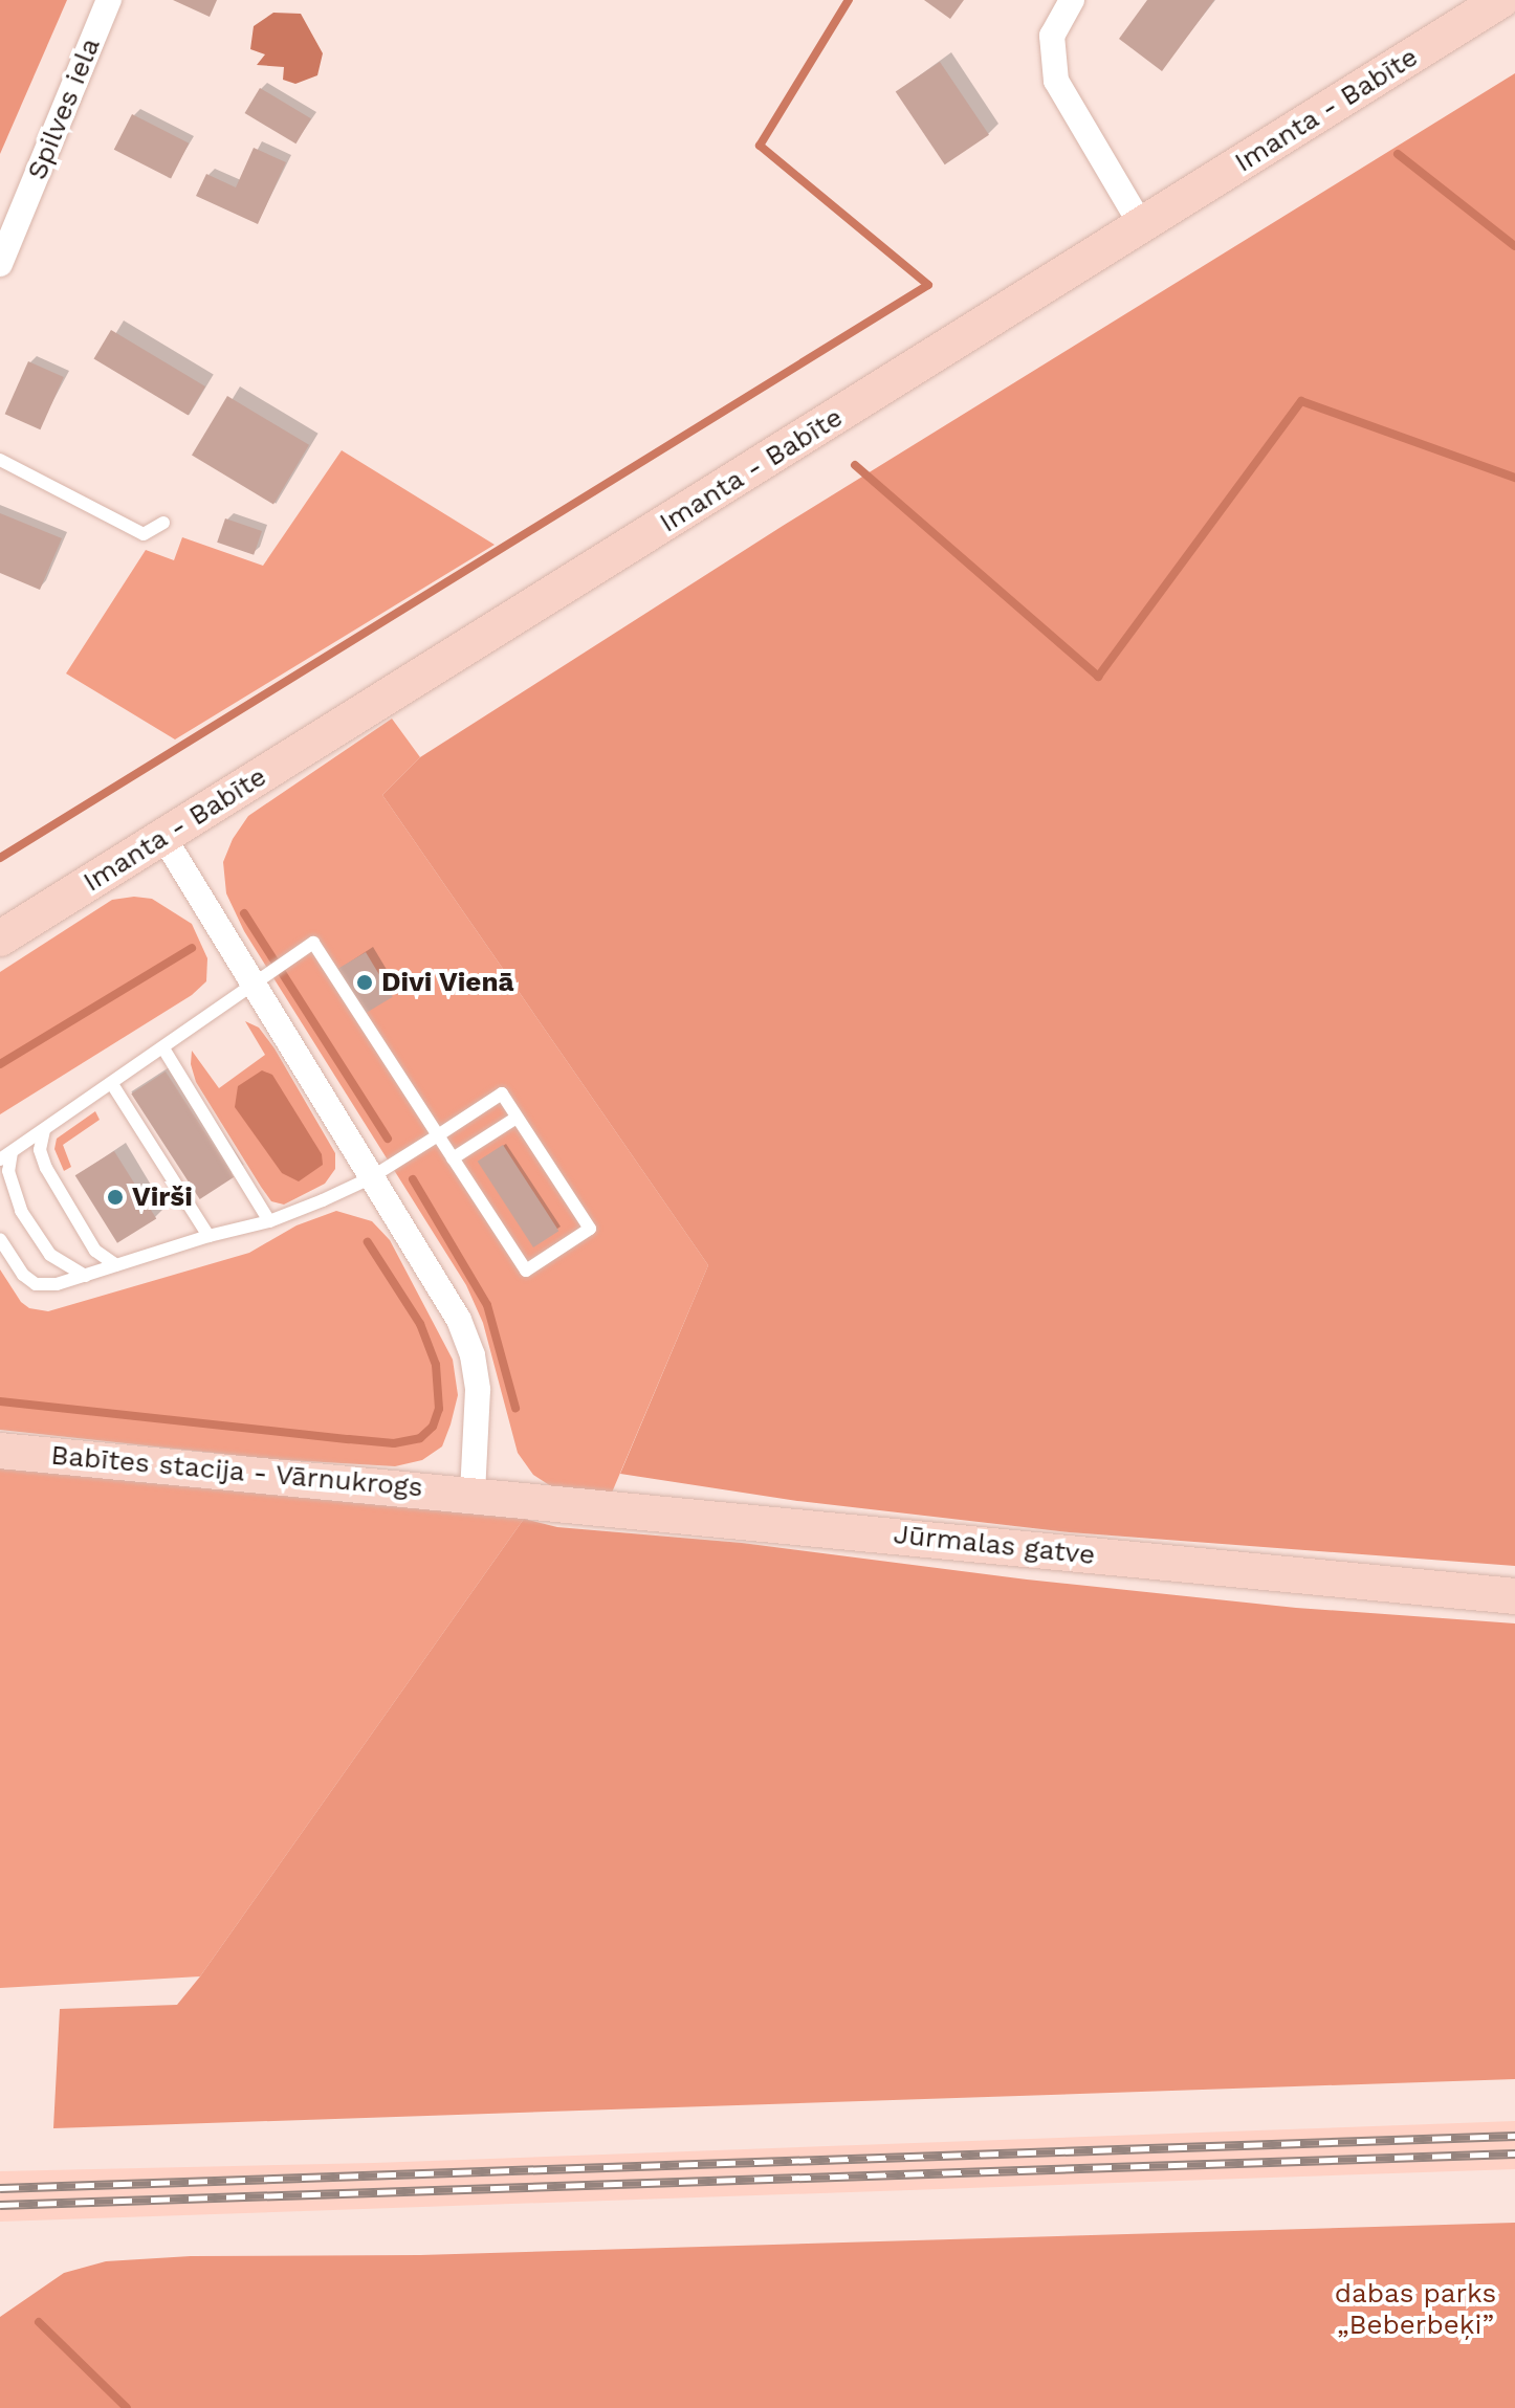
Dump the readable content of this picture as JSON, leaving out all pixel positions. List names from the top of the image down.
{
  "streets": {
    "main road": ["Imanta - Babīte", "Babītes stacija - Vārnukrogs", "Jūrmalas gatve"],
    "street": ["Spilves iela"]
  },
  "crossings": [
    ["Babītes stacija - Vārnukrogs", "Jūrmalas gatve"]
  ],
  "parks": ["dabas parks „Beberbeķi”"],
  "places": ["Divi Vienā", "Virši"]
}
